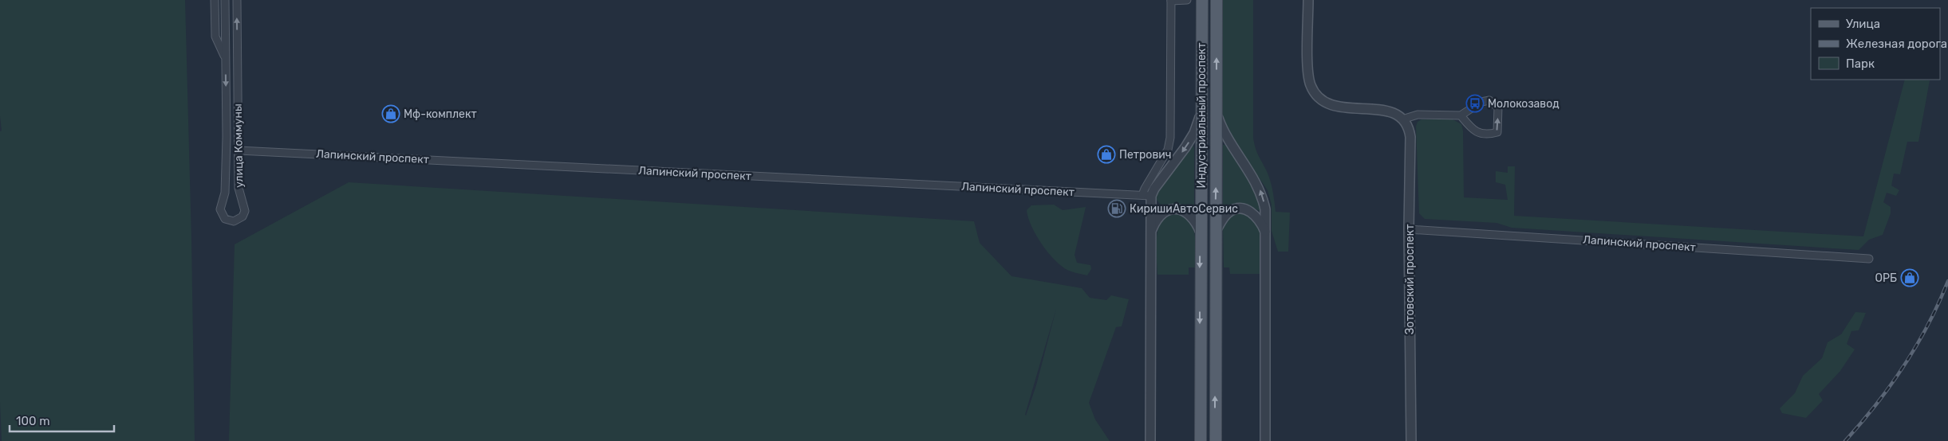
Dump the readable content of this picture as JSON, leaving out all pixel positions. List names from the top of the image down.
{
  "streets": {
    "main road": ["Индустриальный проспект"],
    "street": ["улица Коммуны", "Лапинский проспект", "Зотовский проспект"]
  },
  "crossings": [
    ["улица Коммуны", "Лапинский проспект"],
    ["Лапинский проспект", "Зотовский проспект"]
  ],
  "places": {
    "bus stop": ["Молокозавод"],
    "shop": ["Мф-комплект", "Петрович", "ОРБ"],
    "fuel station": ["КиришиАвтоСервис"]
  },
  "legend": ["Улица", "Железная дорога", "Парк"],
  "scale_bar": "100 m"
}
